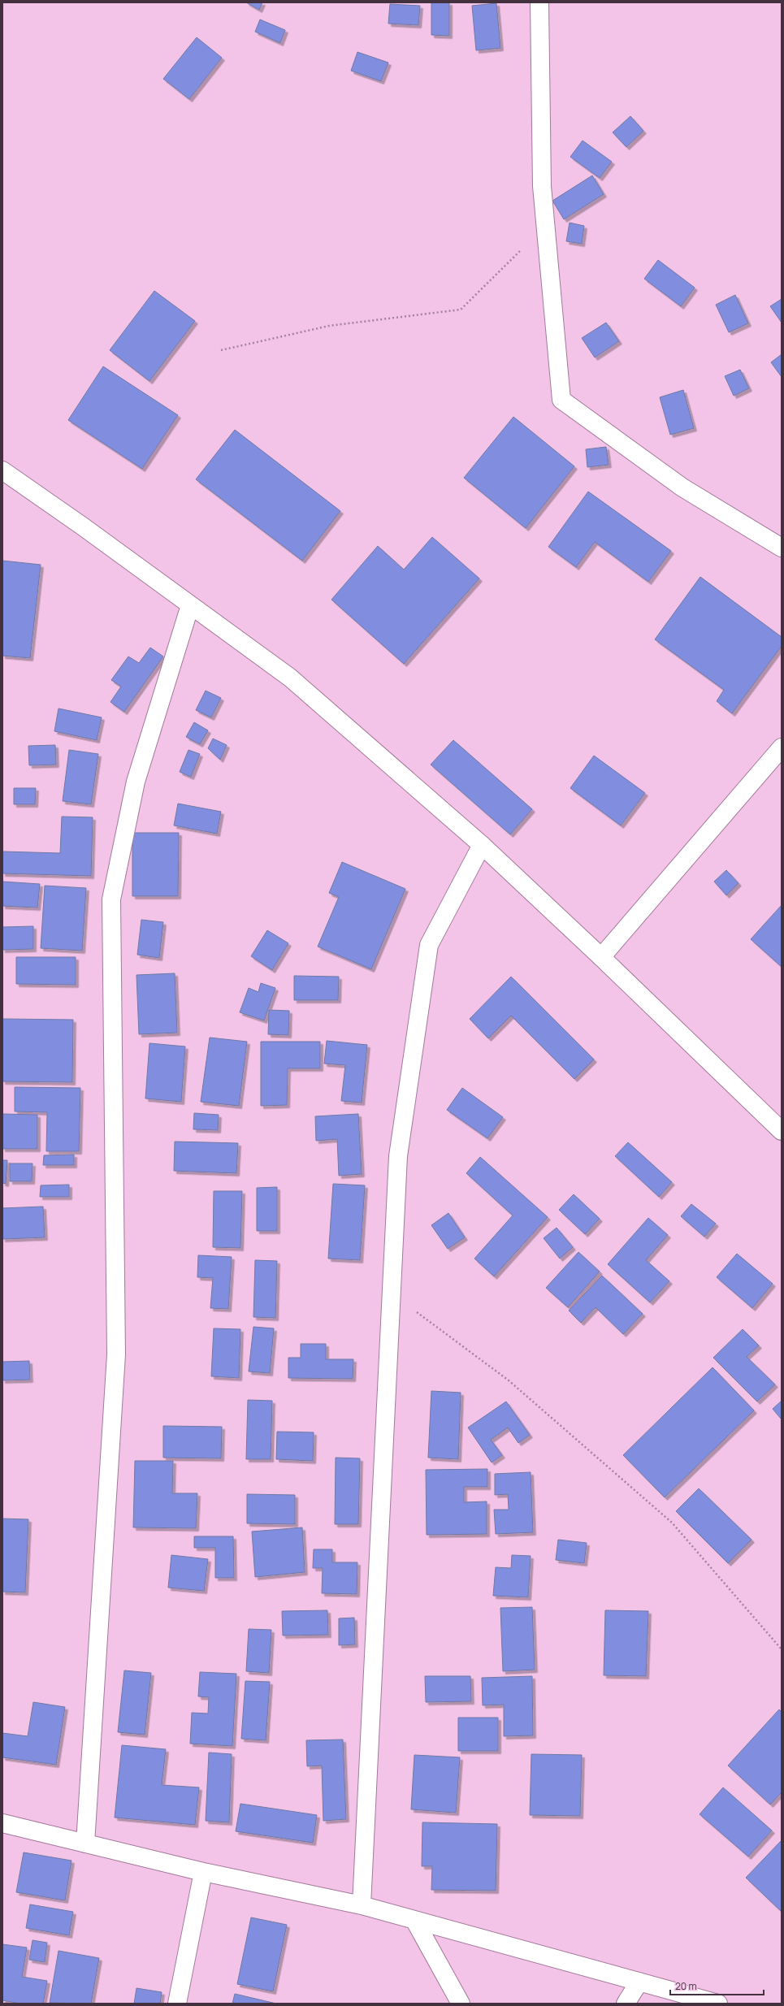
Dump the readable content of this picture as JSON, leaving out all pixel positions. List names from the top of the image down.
{
  "scale_bar": "20 m"
}
